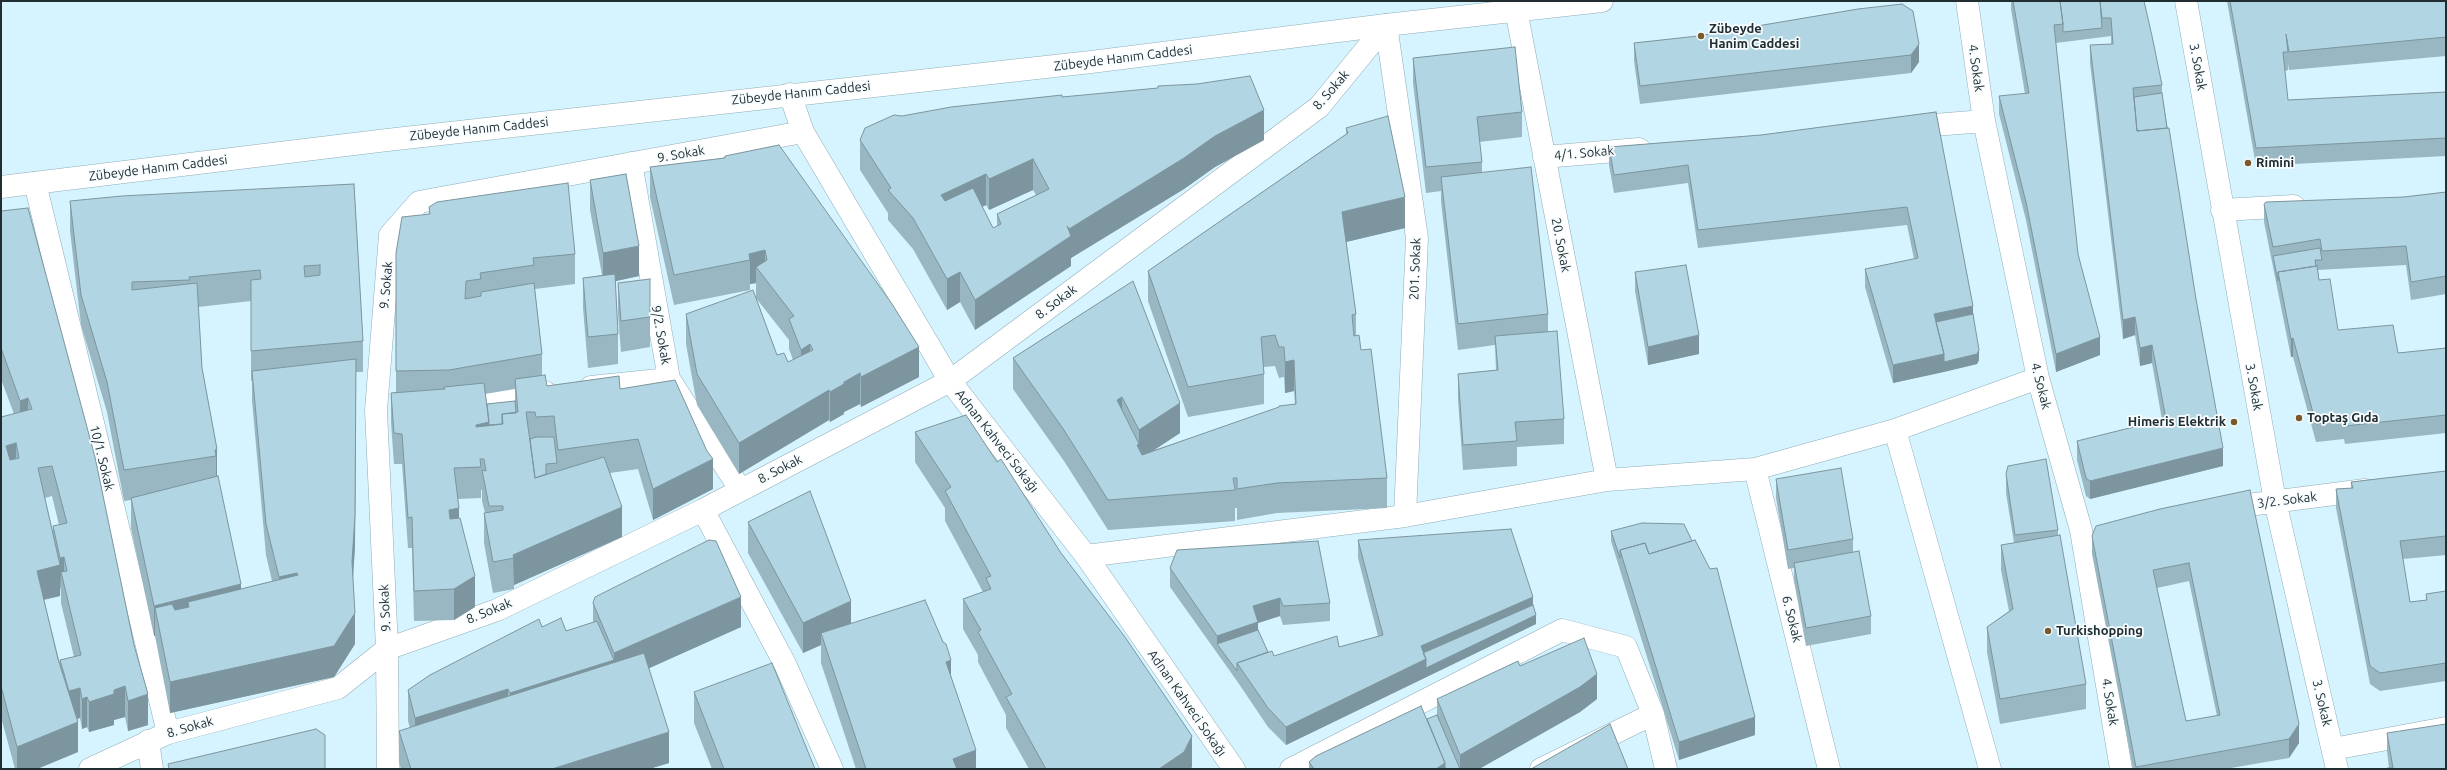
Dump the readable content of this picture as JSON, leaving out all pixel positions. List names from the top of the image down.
{
  "streets": {
    "street": [
      "Zübeyde Hanım Caddesi",
      "3. Sokak",
      "4. Sokak",
      "8. Sokak",
      "4/1. Sokak",
      "9. Sokak",
      "20. Sokak",
      "201. Sokak",
      "9/2. Sokak",
      "Adnan Kahveci Sokağı",
      "10/1. Sokak",
      "3/2. Sokak",
      "6. Sokak"
    ]
  },
  "crossings": [
    ["Zübeyde Hanım Caddesi", "8. Sokak"],
    ["Zübeyde Hanım Caddesi", "20. Sokak"],
    ["Zübeyde Hanım Caddesi", "201. Sokak"],
    ["Zübeyde Hanım Caddesi", "Adnan Kahveci Sokağı"],
    ["Zübeyde Hanım Caddesi", "10/1. Sokak"],
    ["3. Sokak", "3/2. Sokak"],
    ["8. Sokak", "9. Sokak"],
    ["8. Sokak", "201. Sokak"],
    ["8. Sokak", "9/2. Sokak"],
    ["8. Sokak", "Adnan Kahveci Sokağı"],
    ["8. Sokak", "10/1. Sokak"],
    ["4/1. Sokak", "20. Sokak"],
    ["9. Sokak", "9/2. Sokak"],
    ["9. Sokak", "Adnan Kahveci Sokağı"]
  ],
  "places": [
    "Zübeyde Hanim Caddesi",
    "Rimini",
    "Toptaş Gıda",
    "Himeris Elektrik",
    "Turkishopping"
  ]
}
